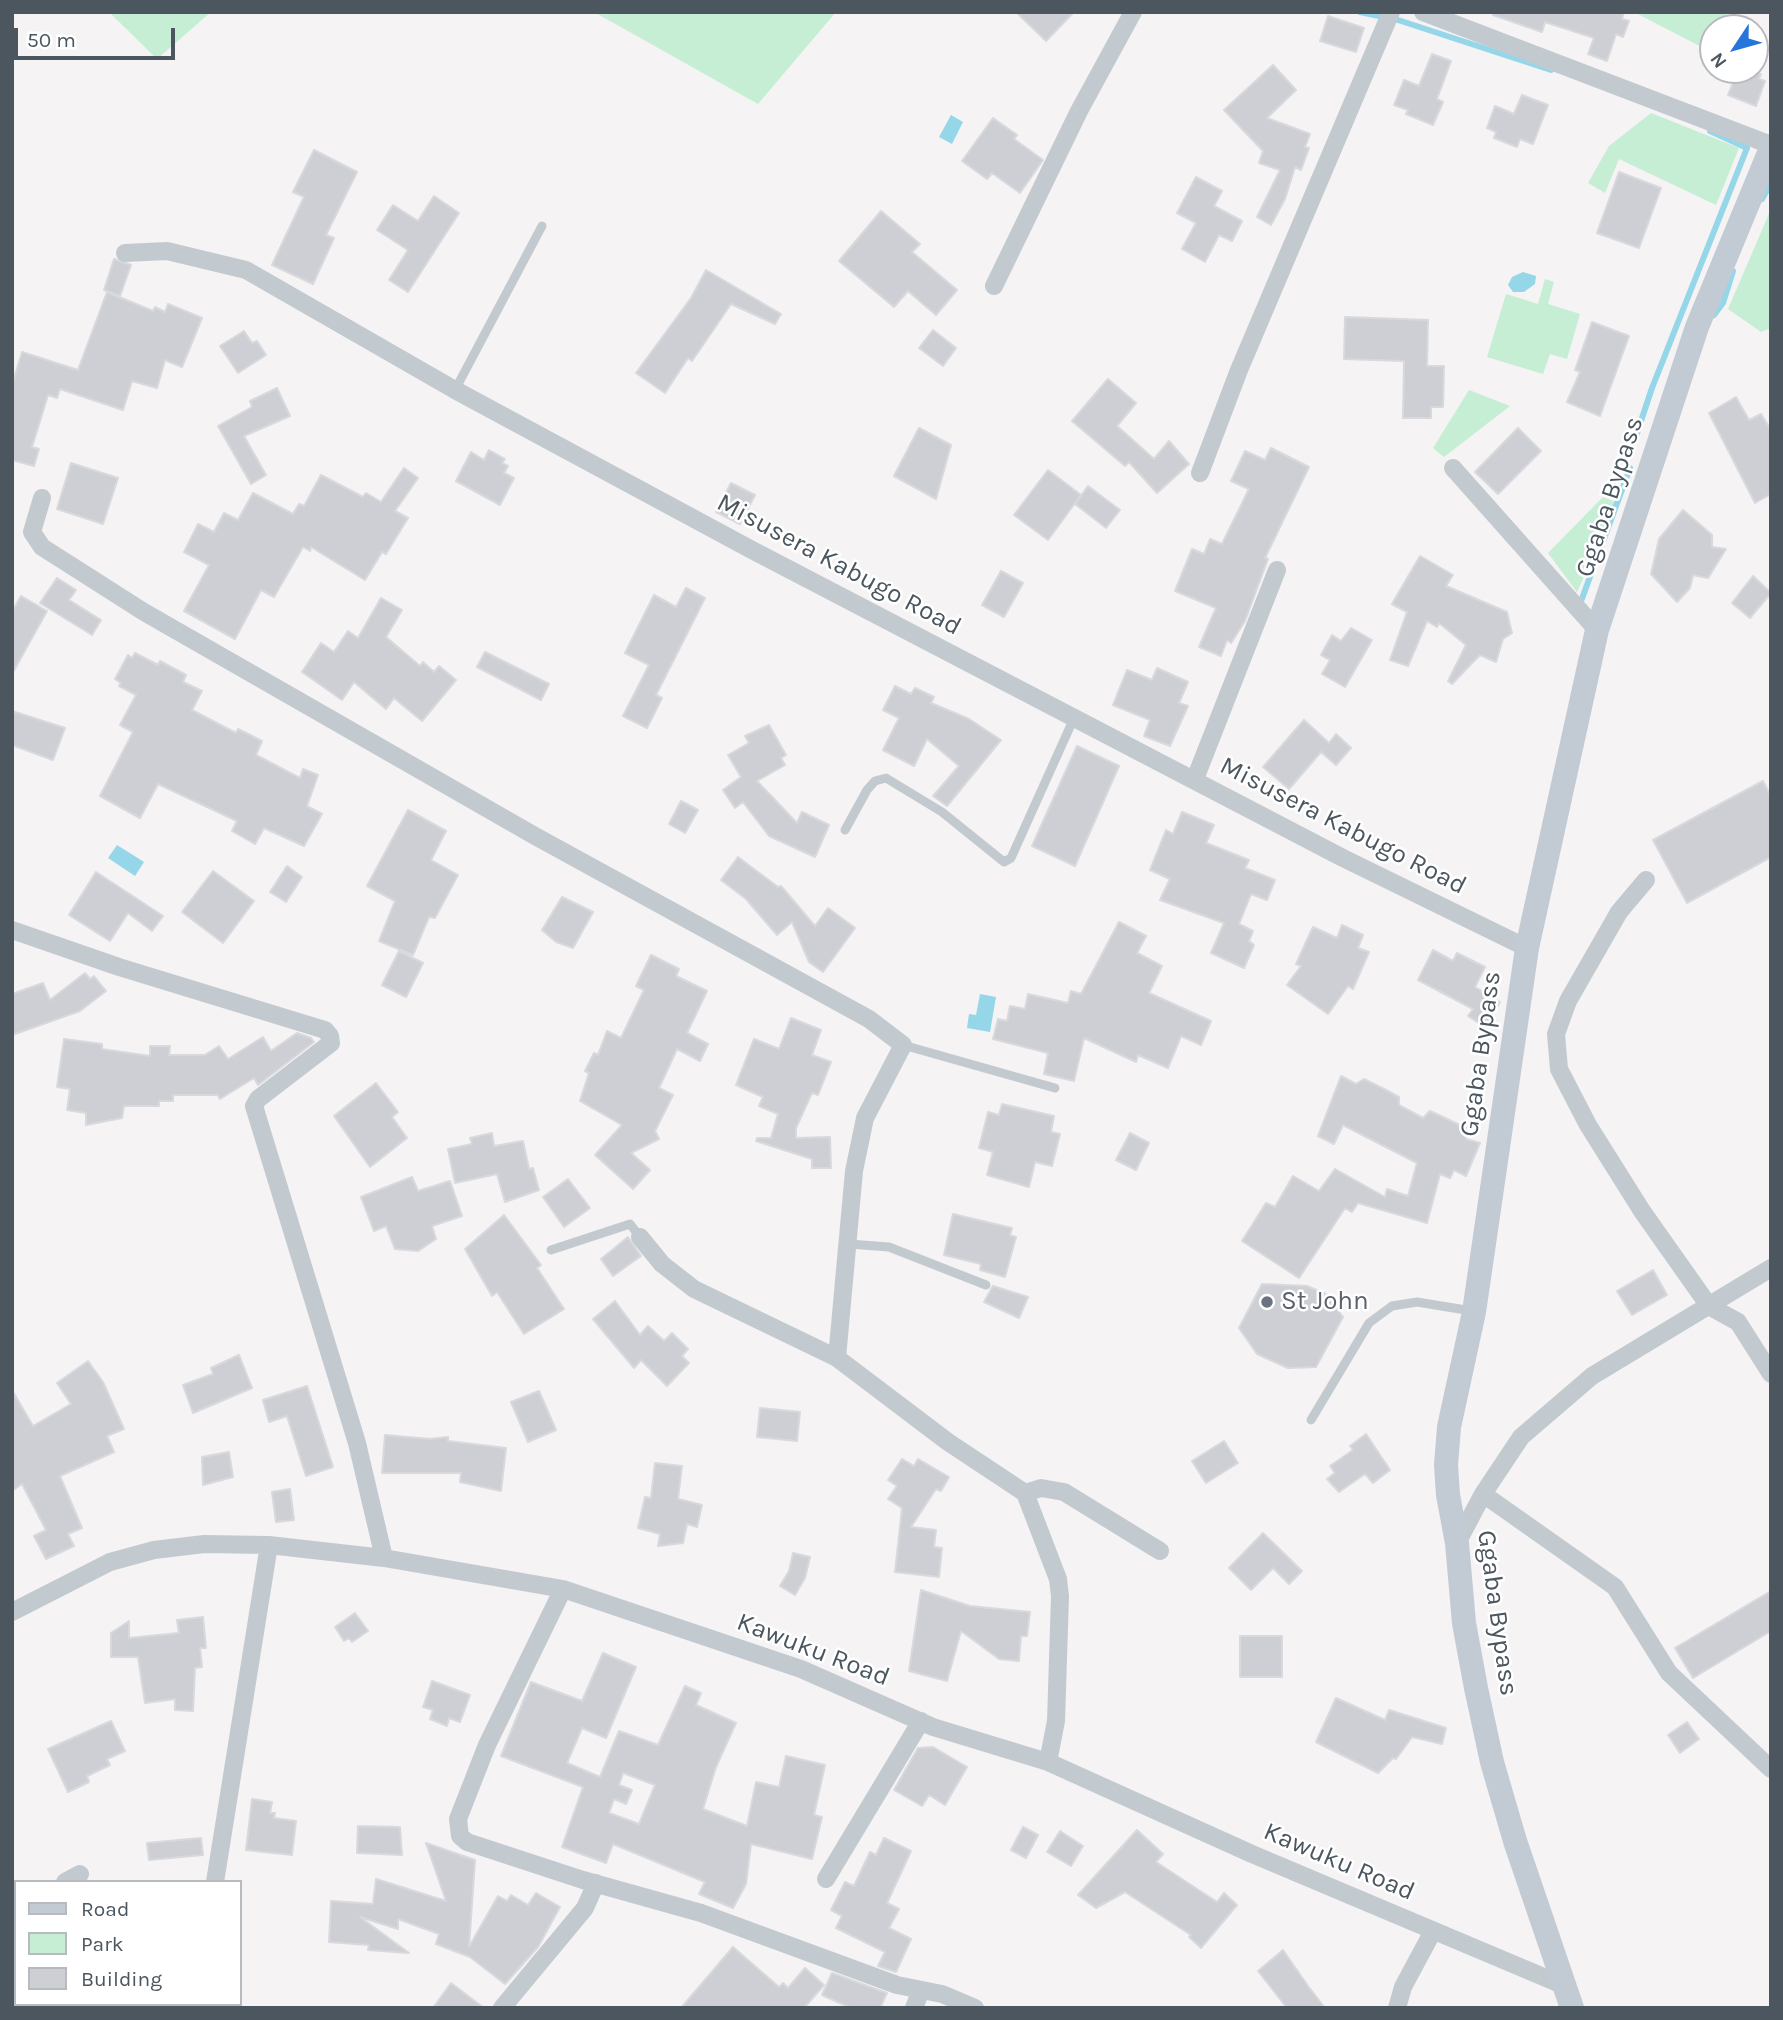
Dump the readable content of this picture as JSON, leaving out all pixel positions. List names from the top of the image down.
{
  "streets": {
    "street": ["Ggaba Bypass", "Misusera Kabugo Road", "Kawuku Road"]
  },
  "crossings": [
    ["Ggaba Bypass", "Misusera Kabugo Road"],
    ["Ggaba Bypass", "Kawuku Road"]
  ],
  "places": ["St John"],
  "legend": ["Road", "Park", "Building"],
  "scale_bar": "50 m",
  "north": "bottom left"
}
